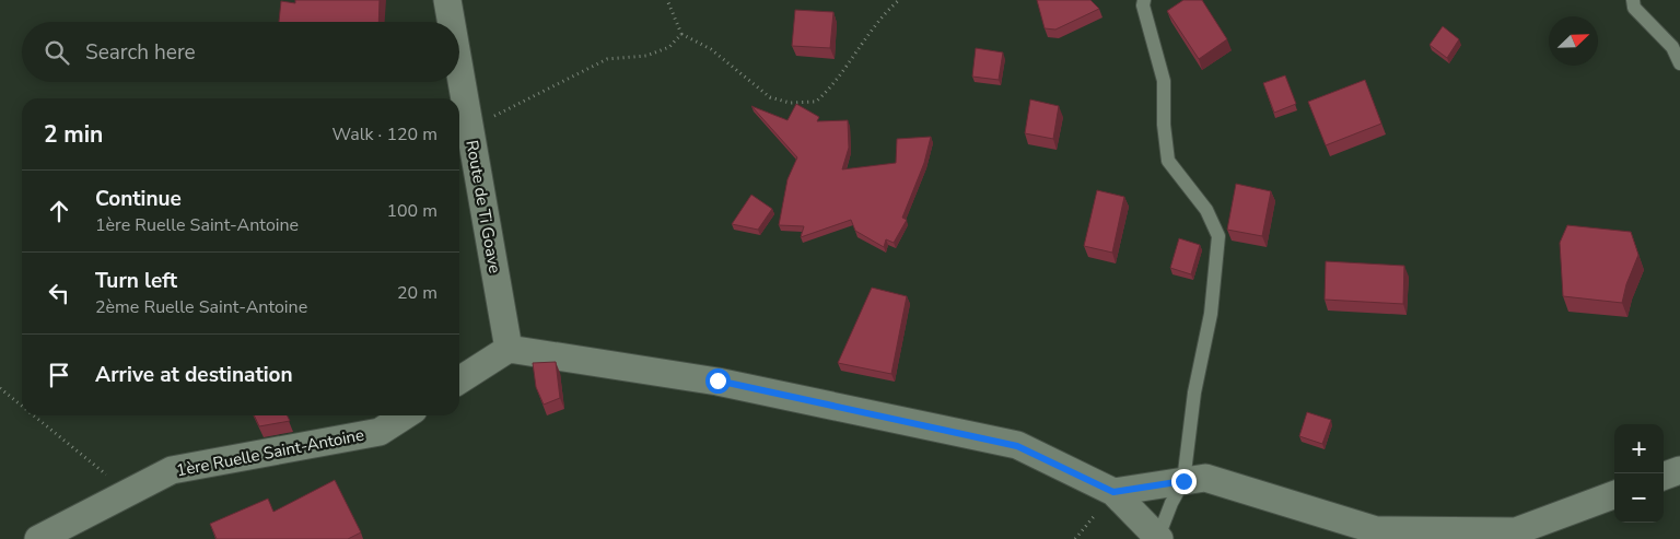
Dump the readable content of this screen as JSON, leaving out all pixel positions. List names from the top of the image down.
{
  "streets": {
    "street": ["Route de Ti Goave", "1ère Ruelle Saint-Antoine"]
  },
  "north": "top right",
  "page": {
    "search": "Search here",
    "heading": ["2 min", "Walk · 120 m"],
    "list": [
      ["Continue", "1ère Ruelle Saint-Antoine", "100 m"],
      ["Turn left", "2ème Ruelle Saint-Antoine", "20 m"],
      "Arrive at destination"
    ],
    "map_buttons": ["+", "−"]
  }
}
